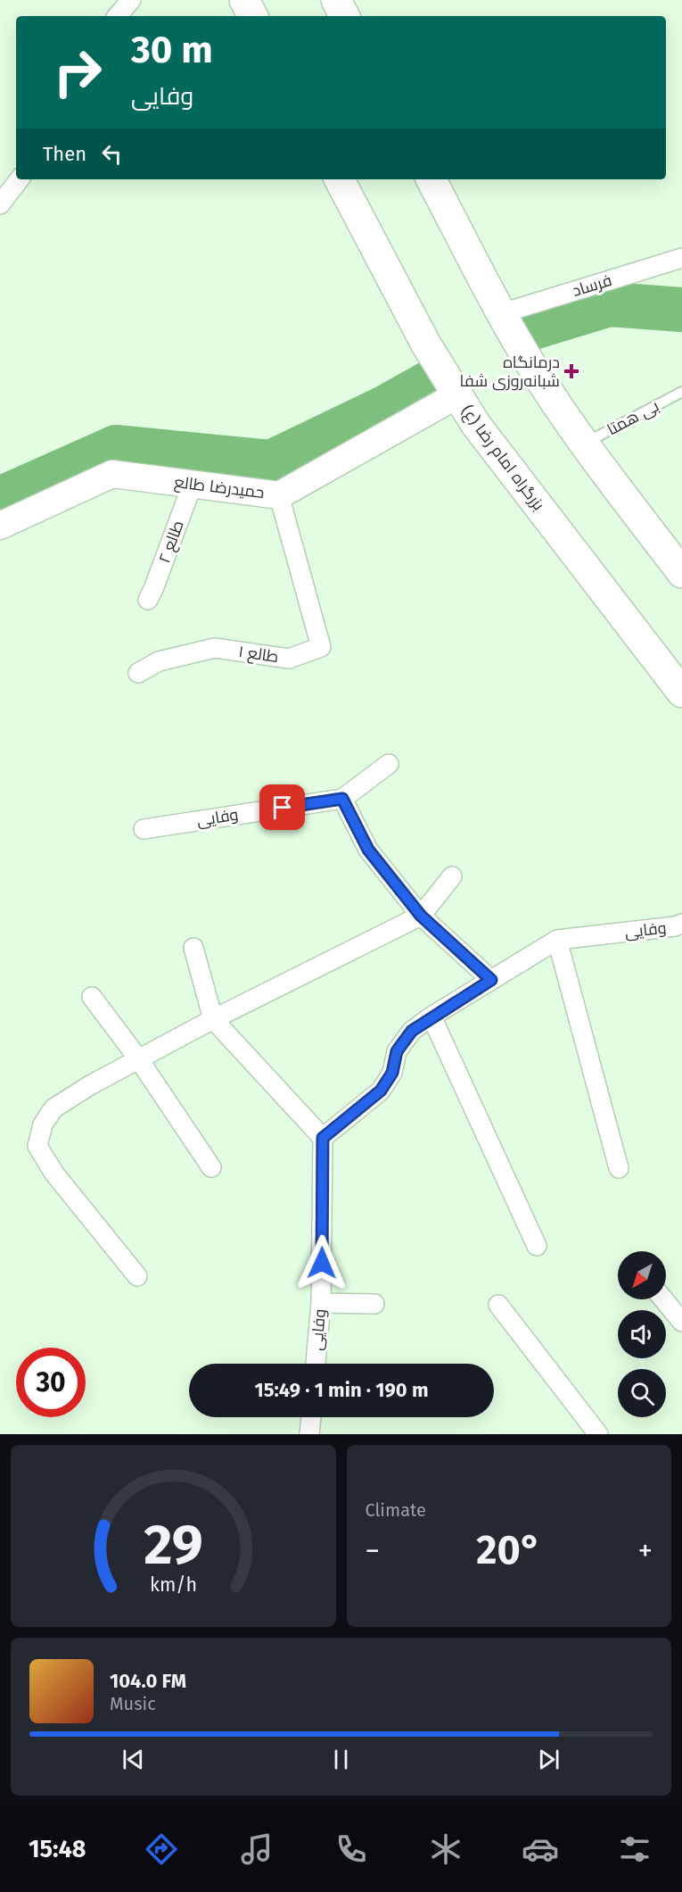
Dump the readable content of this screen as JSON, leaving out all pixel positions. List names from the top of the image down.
{
  "streets": {
    "highway": ["بزرگراه امام رضا (ع)"],
    "main road": ["حمیدرضا طالع"],
    "street": [
      "فرساد",
      "طالع ۲",
      "طالع ۱",
      "وفایی"
    ],
    "lane": ["بی همتا"]
  },
  "crossings": [
    ["بزرگراه امام رضا (ع)", "حمیدرضا طالع"],
    ["حمیدرضا طالع", "طالع ۲"],
    ["حمیدرضا طالع", "طالع ۱"]
  ],
  "places": {
    "health": ["درمانگاه شبانه‌روزی شفا"]
  },
  "north": "bottom left",
  "page": {
    "turn": ["30 m", "وفایی"],
    "then": "Then",
    "limit": "30",
    "trip": "15:49 · 1 min · 190 m",
    "tile": "Climate",
    "heat": ["−", "20°", "+"],
    "song": ["104.0 FM", "Music"],
    "tabs": "15:48",
    "gauge": ["29", "km/h"]
  }
}
